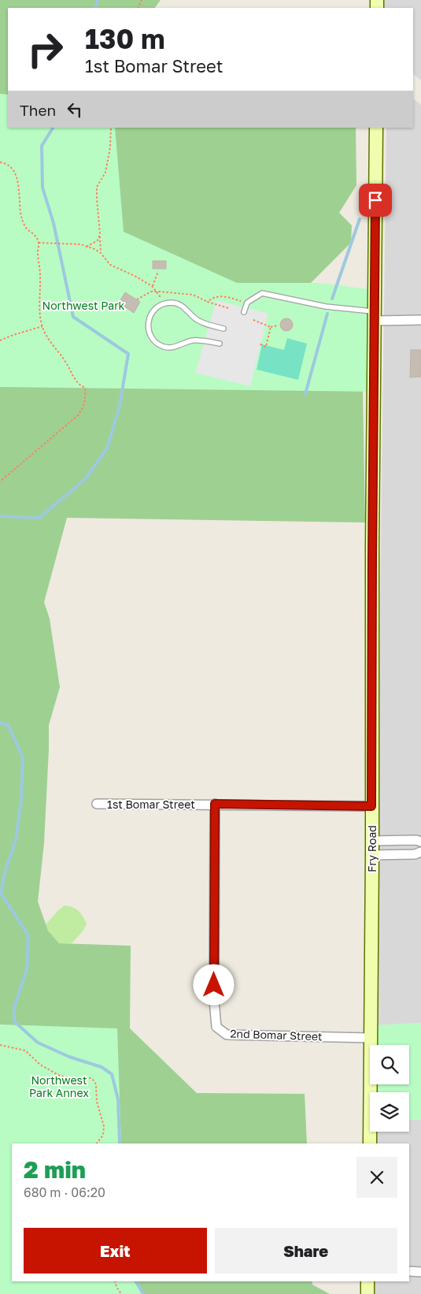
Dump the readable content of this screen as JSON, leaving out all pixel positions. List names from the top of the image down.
{
  "streets": {
    "street": ["1st Bomar Street", "Fry Road", "2nd Bomar Street"]
  },
  "crossings": [
    ["1st Bomar Street", "Fry Road"],
    ["1st Bomar Street", "2nd Bomar Street"],
    ["Fry Road", "2nd Bomar Street"]
  ],
  "parks": ["Northwest Park", "Northwest Park Annex"],
  "page": {
    "turn": ["130 m", "1st Bomar Street"],
    "then": "Then",
    "heading": ["2 min", "680 m · 06:20"],
    "buttons": ["Exit", "Share"]
  }
}
